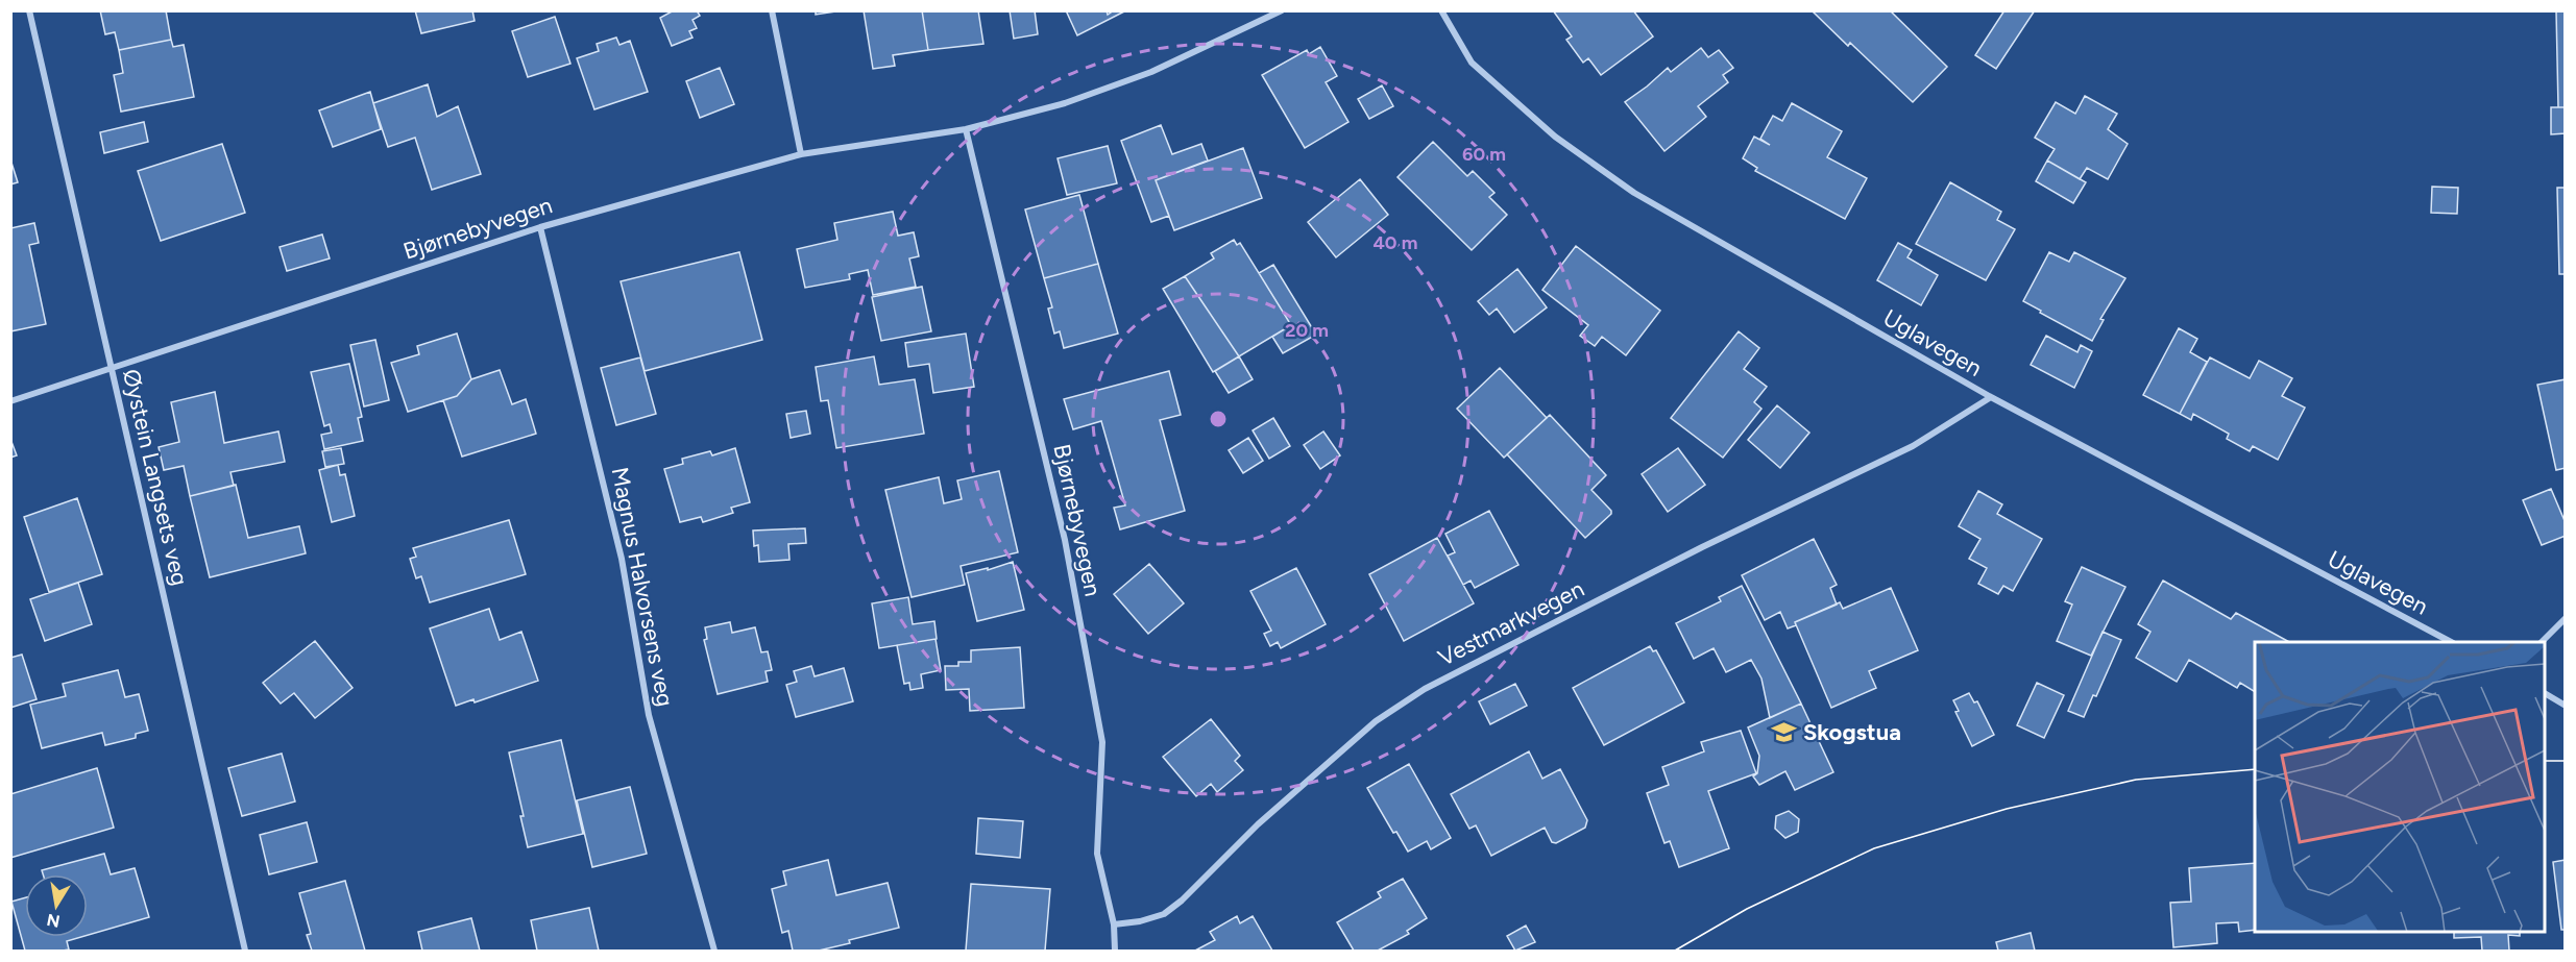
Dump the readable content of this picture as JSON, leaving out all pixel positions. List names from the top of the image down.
{
  "streets": {
    "street": [
      "Bjørnebyvegen",
      "Uglavegen",
      "Øystein Langsets veg",
      "Magnus Halvorsens veg",
      "Vestmarkvegen"
    ]
  },
  "crossings": [
    ["Bjørnebyvegen", "Øystein Langsets veg"],
    ["Bjørnebyvegen", "Magnus Halvorsens veg"],
    ["Bjørnebyvegen", "Vestmarkvegen"],
    ["Uglavegen", "Vestmarkvegen"]
  ],
  "places": {
    "school or university": ["Skogstua"]
  },
  "north": "bottom",
  "rings": ["60 m", "40 m", "20 m"]
}
